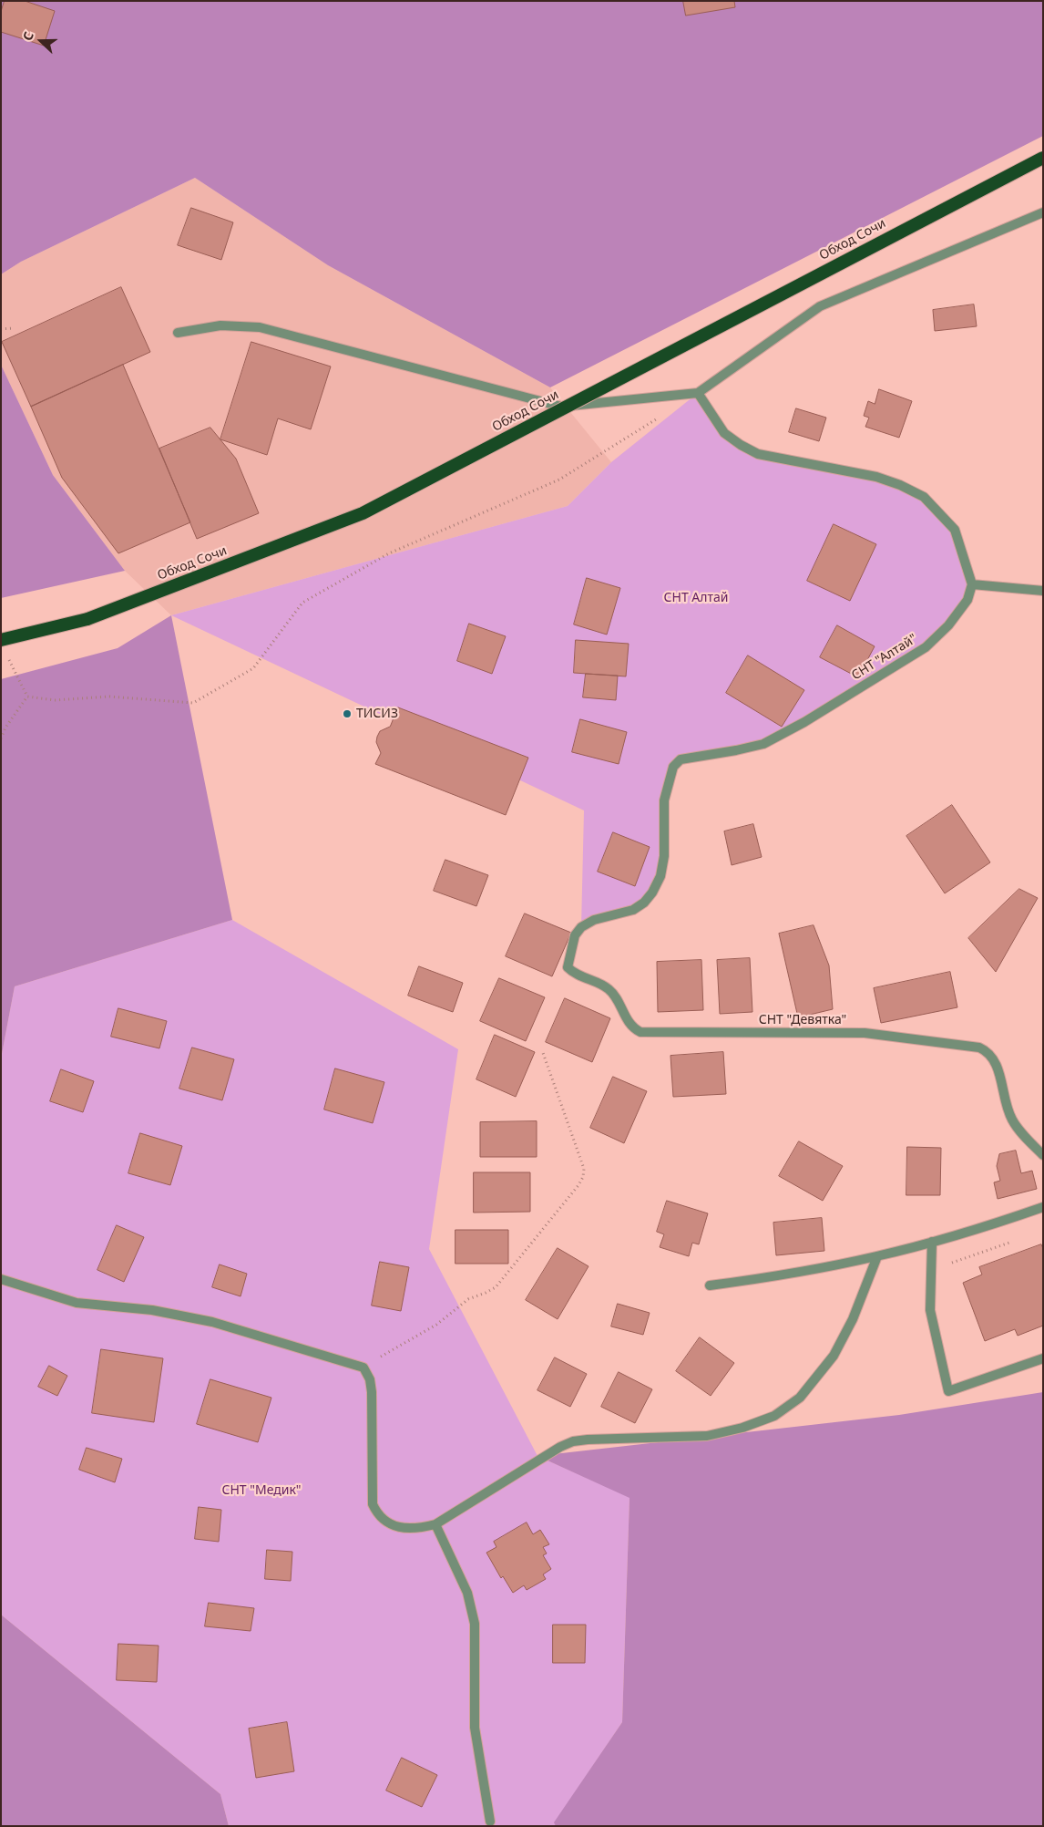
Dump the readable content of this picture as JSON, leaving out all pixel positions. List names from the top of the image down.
{
  "streets": {
    "highway": ["Обход Сочи"],
    "lane": ["СНТ \"Алтай\"", "СНТ \"Девятка\""]
  },
  "crossings": [
    ["СНТ \"Алтай\"", "СНТ \"Девятка\""]
  ],
  "parks": ["СНТ Алтай", "СНТ \"Медик\""],
  "places": ["ТИСИЗ"],
  "north": "left"
}
